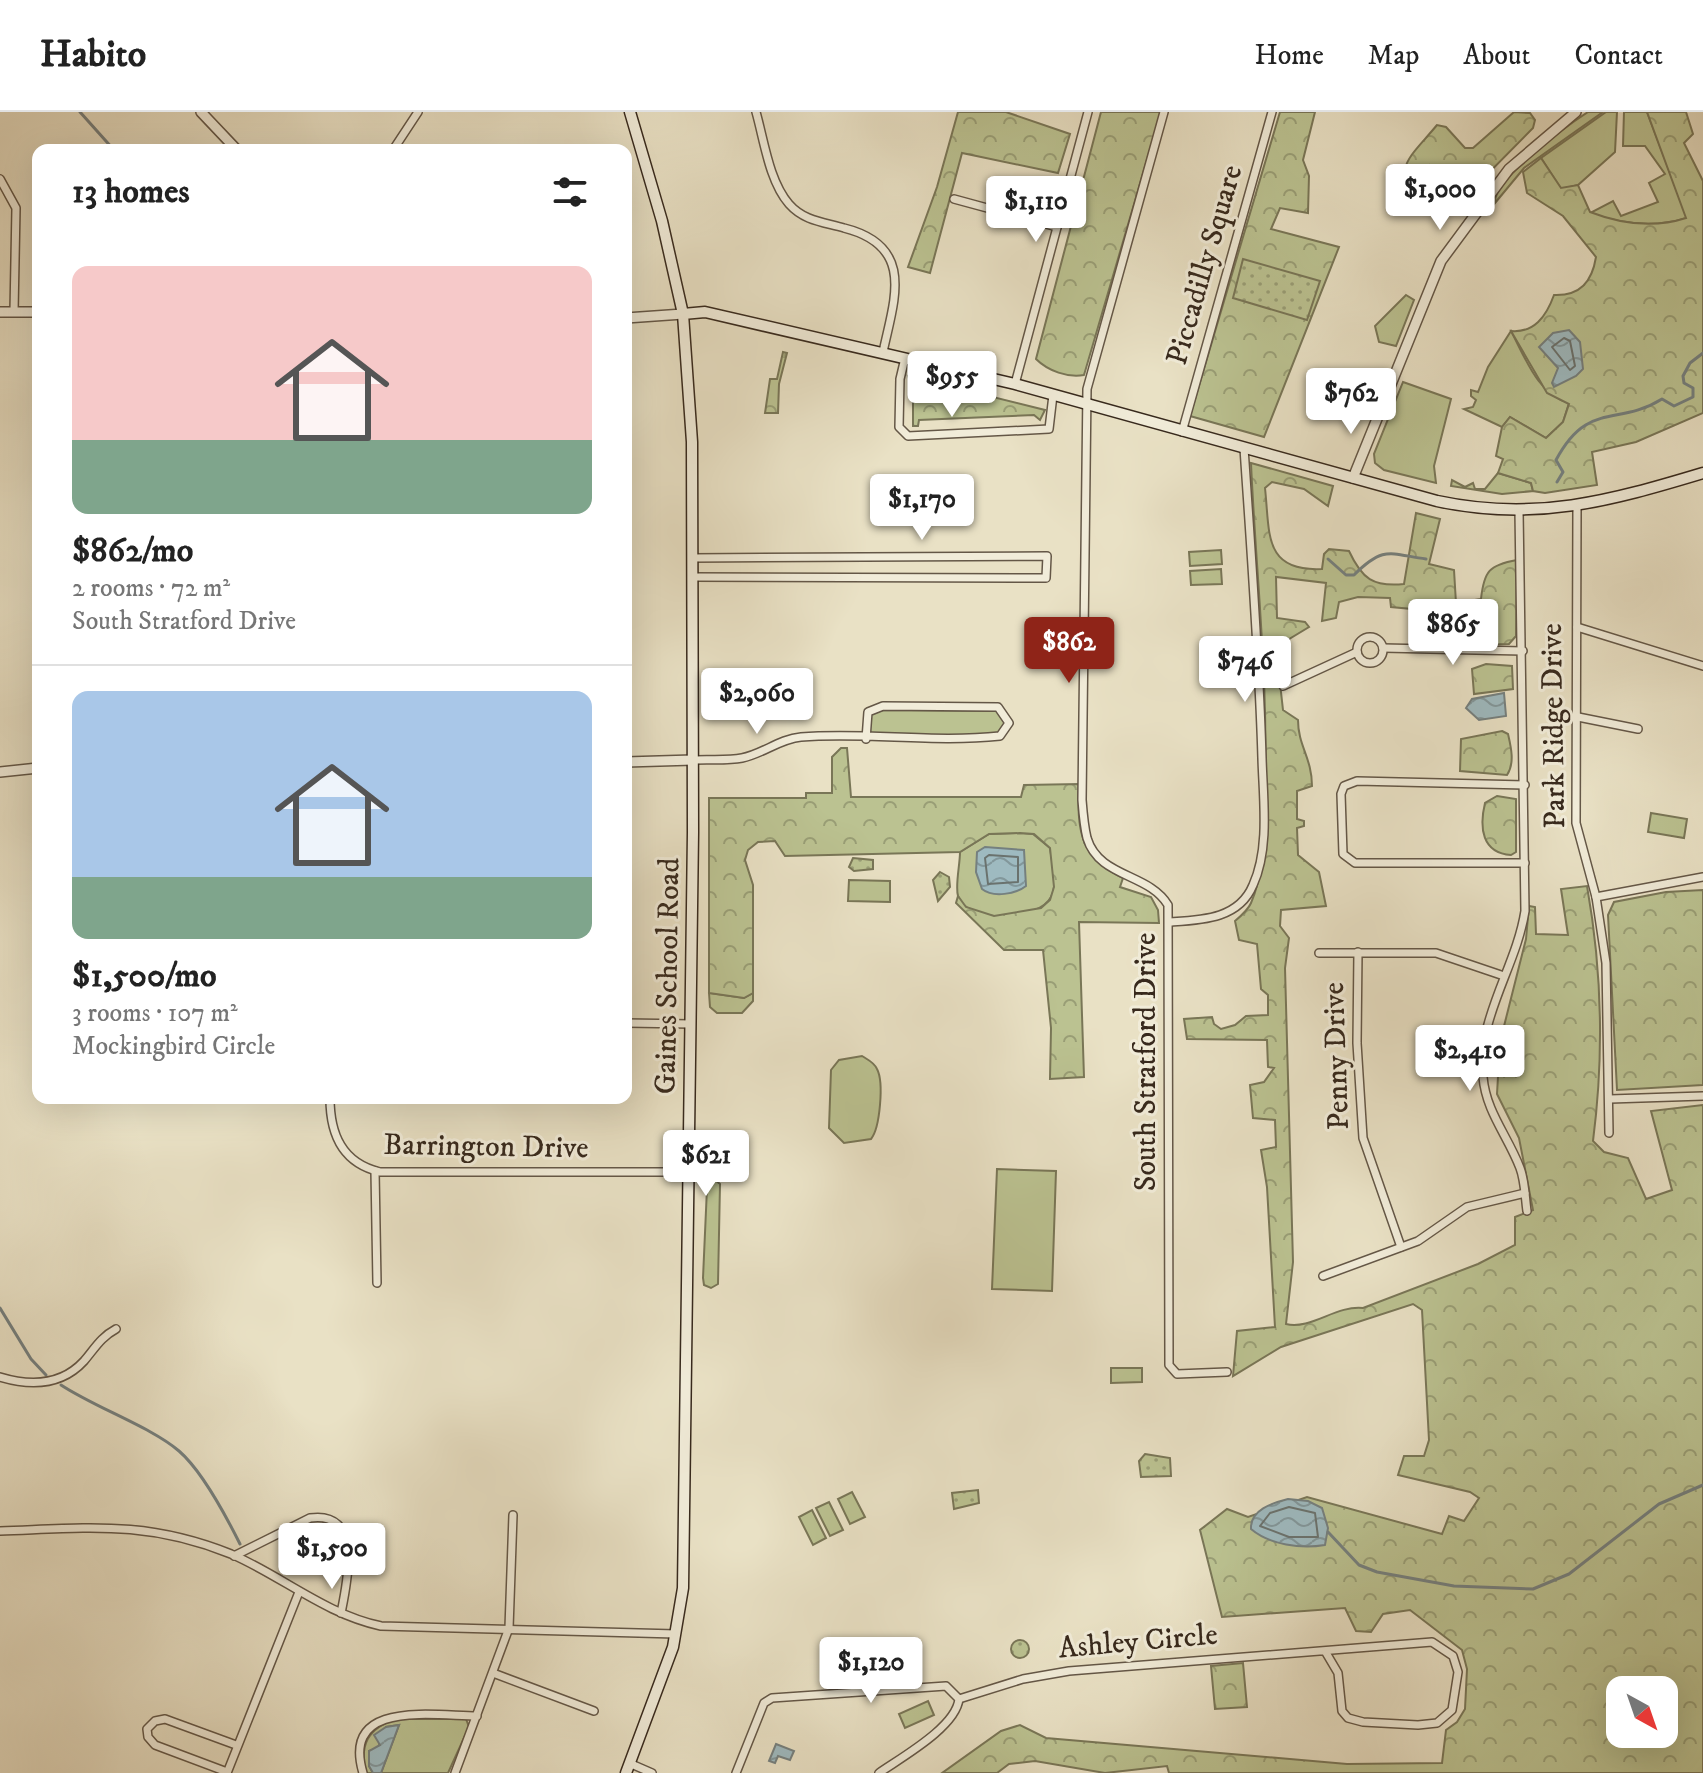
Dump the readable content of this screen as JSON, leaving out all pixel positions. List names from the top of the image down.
{
  "streets": {
    "main road": ["Gaines School Road"],
    "street": [
      "Piccadilly Square",
      "Park Ridge Drive",
      "Penny Drive",
      "South Stratford Drive",
      "Barrington Drive",
      "Ashley Circle"
    ]
  },
  "crossings": [
    ["Gaines School Road", "Barrington Drive"]
  ],
  "north": "bottom right",
  "page": {
    "header": "Habito",
    "nav": [
      "Home",
      "Map",
      "About",
      "Contact"
    ],
    "heading": "13 homes",
    "price": [
      "$1,000",
      "$1,110",
      "$955",
      "$762",
      "$1,170",
      "$865",
      "$862",
      "$746",
      "$2,060",
      "$2,410",
      "$621",
      "$1,500",
      "$1,120"
    ],
    "list": [
      {
        "name": "$862/mo",
        "note": "2 rooms · 72 m² · South Stratford Drive"
      },
      {
        "name": "$1,500/mo",
        "note": "3 rooms · 107 m² · Mockingbird Circle"
      }
    ]
  }
}
